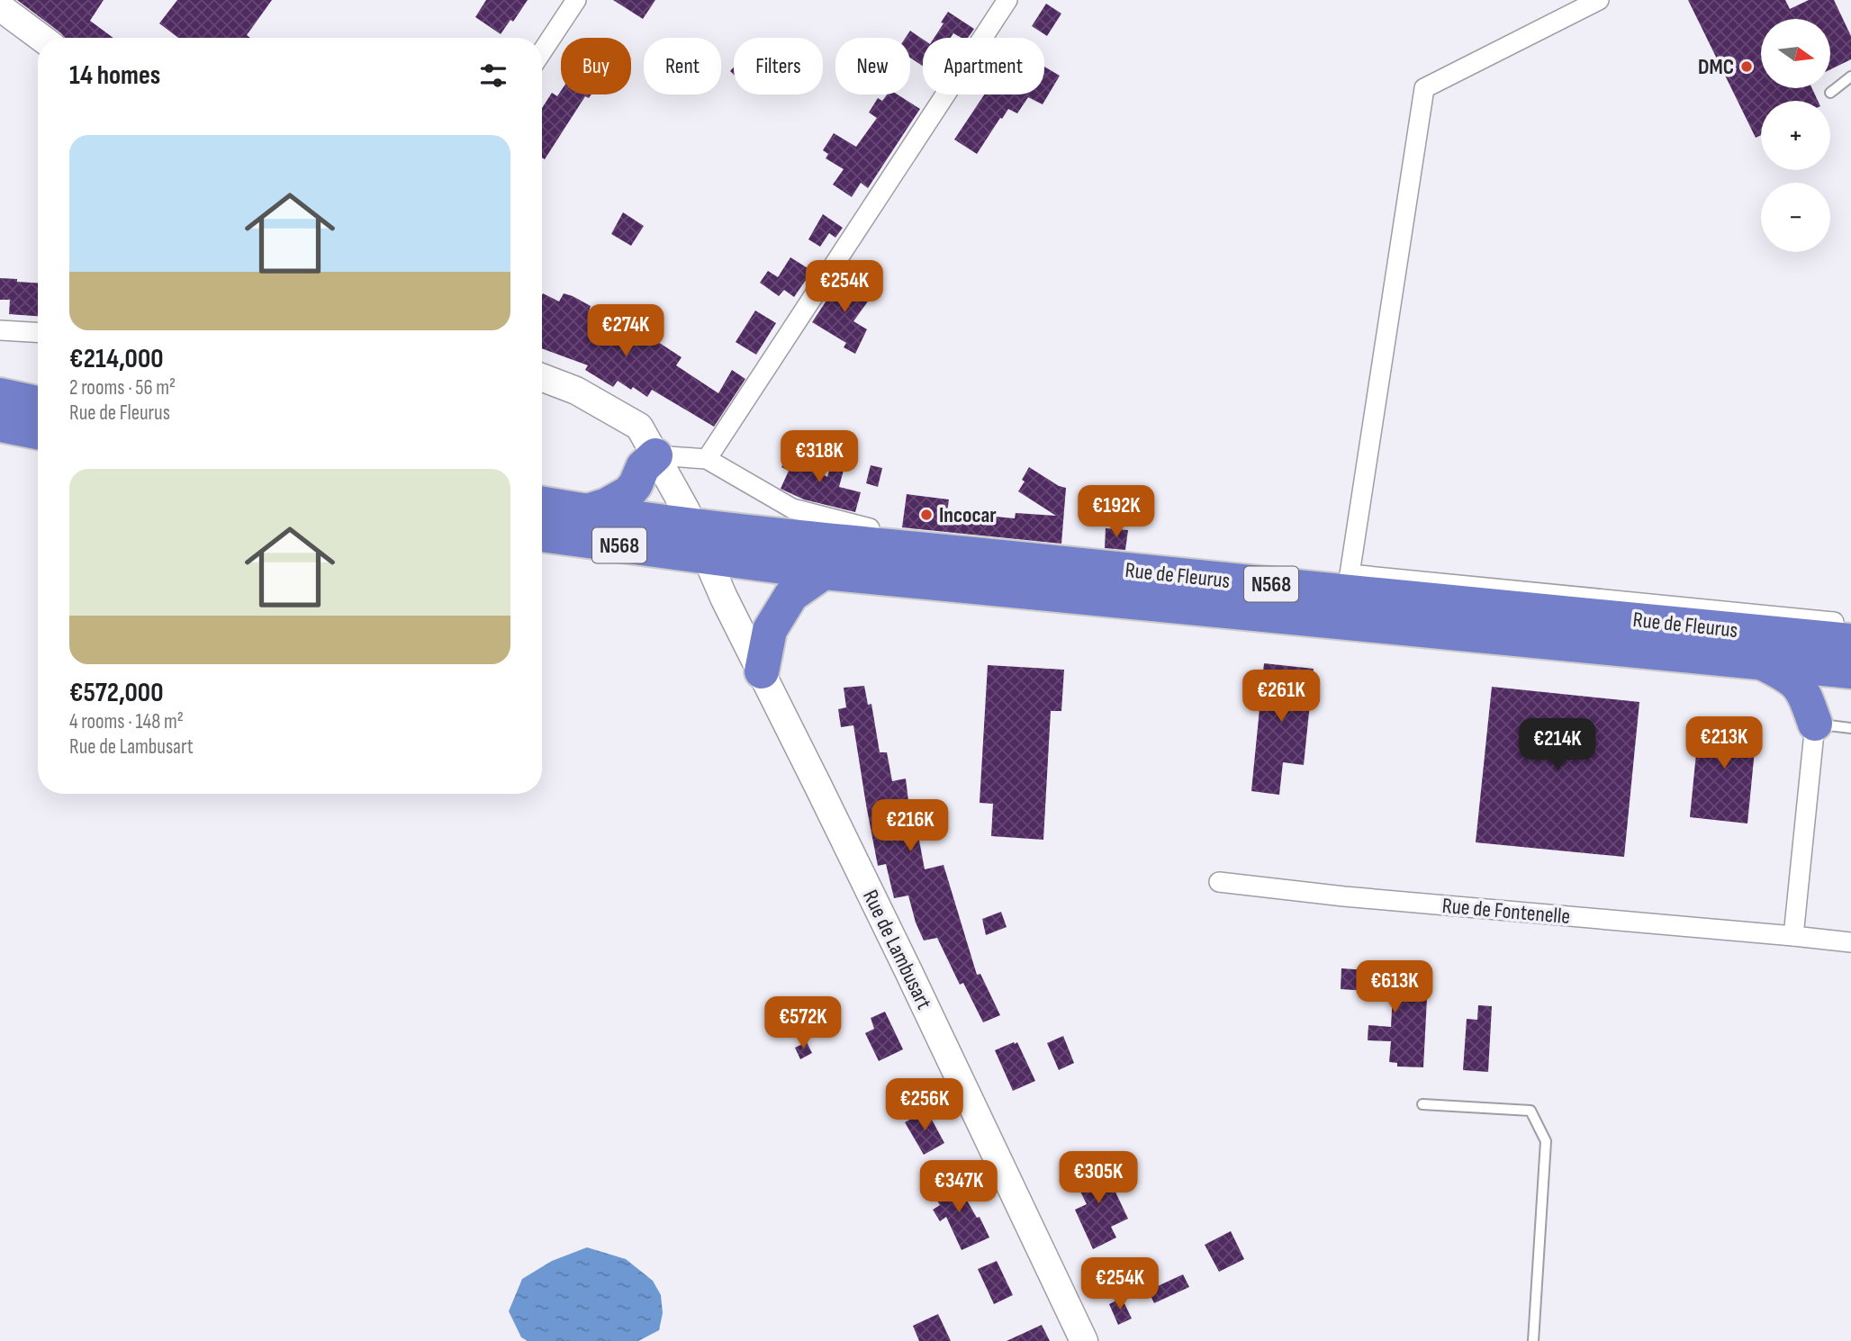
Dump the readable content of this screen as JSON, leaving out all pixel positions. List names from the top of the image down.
{
  "streets": {
    "highway": ["N568", "Rue de Fleurus"],
    "main road": ["Rue de Lambusart"],
    "street": ["Rue de Fontenelle"]
  },
  "crossings": [
    ["N568", "Rue de Fleurus"],
    ["N568", "Rue de Lambusart"],
    ["Rue de Fleurus", "Rue de Lambusart"]
  ],
  "places": ["DMC", "Incocar"],
  "north": "right",
  "page": {
    "map_buttons": ["+", "−"],
    "chip": [
      "Buy",
      "Rent",
      "Filters",
      "New",
      "Apartment"
    ],
    "heading": "14 homes",
    "list": [
      {
        "name": "€214,000",
        "note": "2 rooms · 56 m² · Rue de Fleurus"
      },
      {
        "name": "€572,000",
        "note": "4 rooms · 148 m² · Rue de Lambusart"
      }
    ],
    "price": [
      "€254K",
      "€274K",
      "€318K",
      "€192K",
      "€261K",
      "€213K",
      "€214K",
      "€216K",
      "€613K",
      "€572K",
      "€256K",
      "€305K",
      "€347K",
      "€254K"
    ]
  }
}
